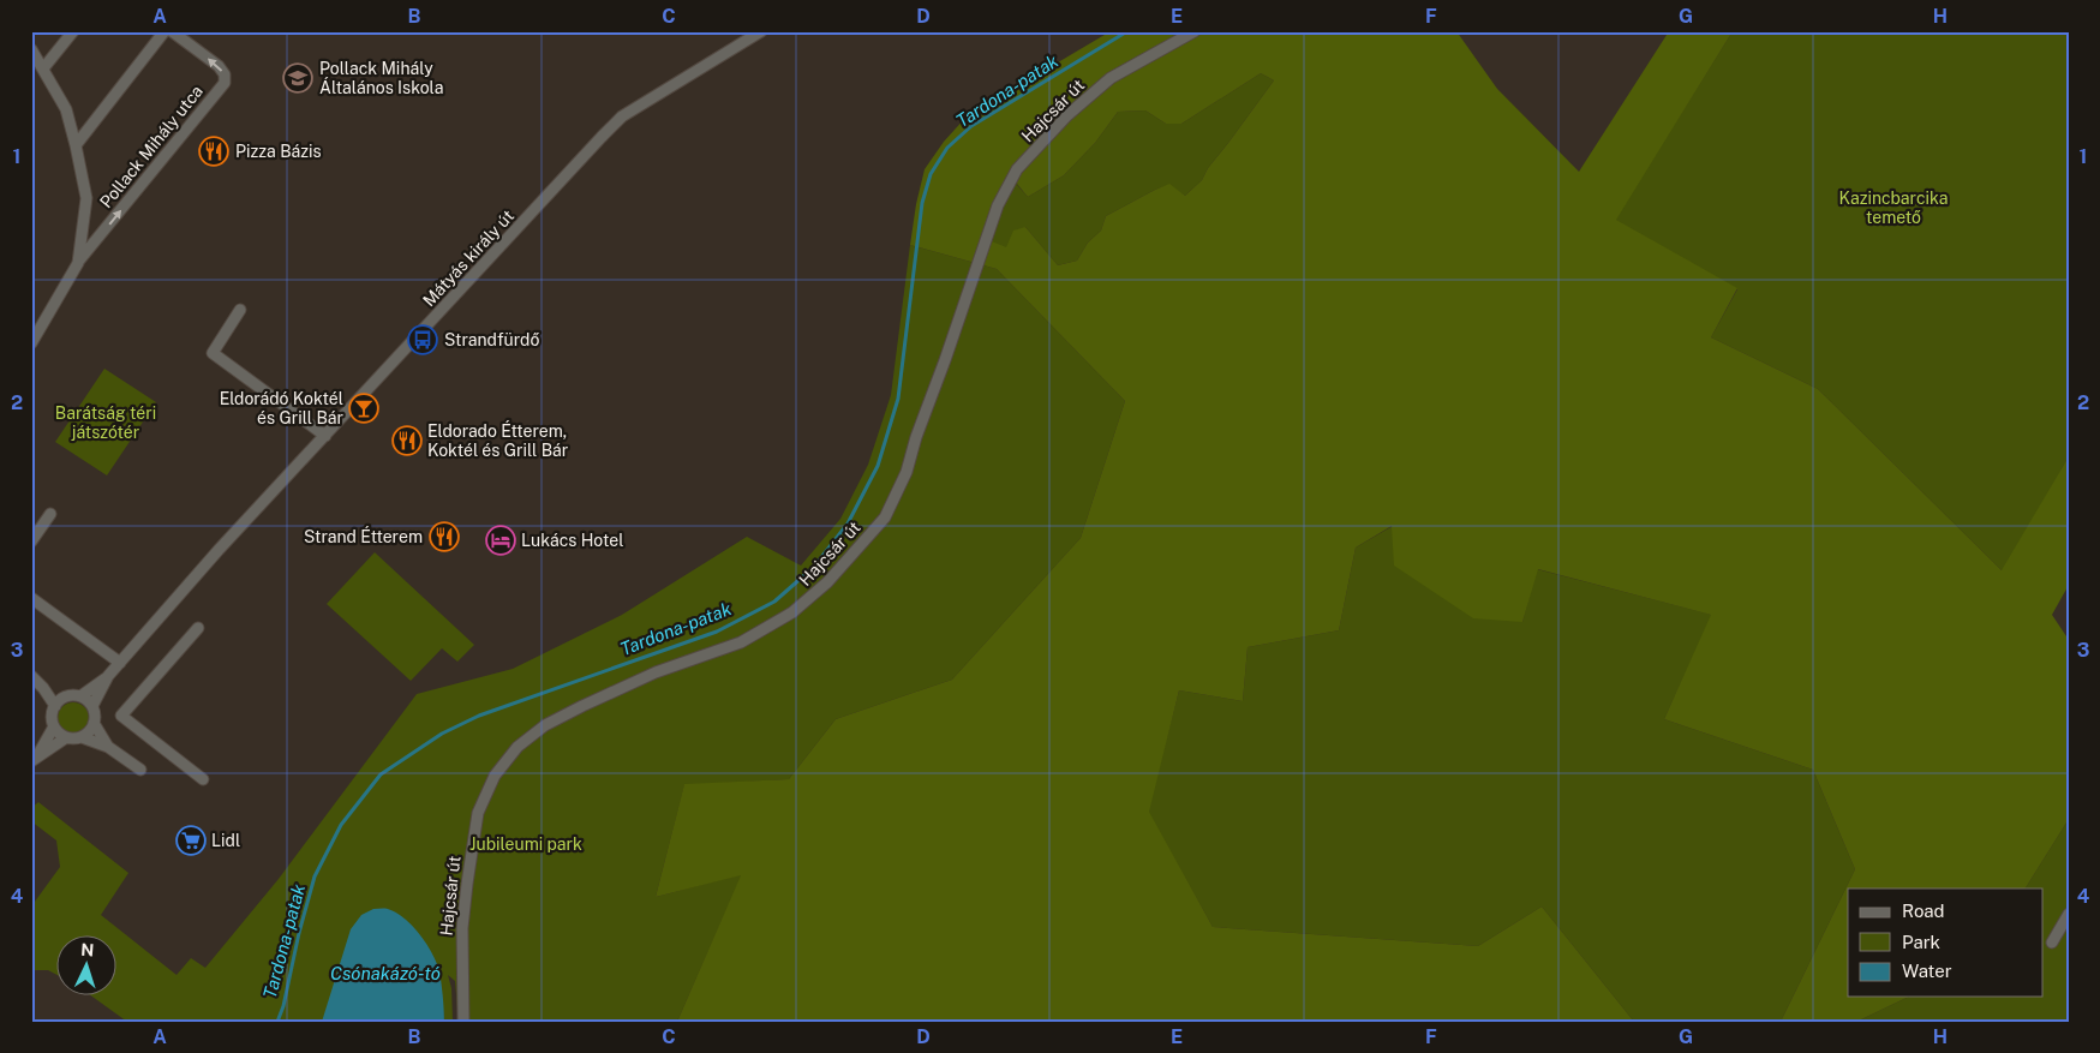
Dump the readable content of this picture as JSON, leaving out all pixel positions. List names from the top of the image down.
{
  "streets": {
    "street": ["Hajcsár út", "Pollack Mihály utca", "Mátyás király út"]
  },
  "water": ["Tardona-patak", "Csónakázó-tó"],
  "parks": ["Kazincbarcika temető", "Barátság téri játszótér", "Jubileumi park"],
  "places": {
    "school or university": ["Pollack Mihály Általános Iskola"],
    "restaurant": ["Pizza Bázis", "Eldorado Étterem, Koktél és Grill Bár", "Strand Étterem"],
    "bus stop": ["Strandfürdő"],
    "bar": ["Eldorádó Koktél és Grill Bár"],
    "hotel": ["Lukács Hotel"],
    "supermarket": ["Lidl"]
  },
  "legend": ["Road", "Park", "Water"],
  "north": "top",
  "grid": {
    "columns": [
      "A",
      "B",
      "C",
      "D",
      "E",
      "F",
      "G",
      "H"
    ],
    "rows": [
      "1",
      "2",
      "3",
      "4"
    ]
  }
}
